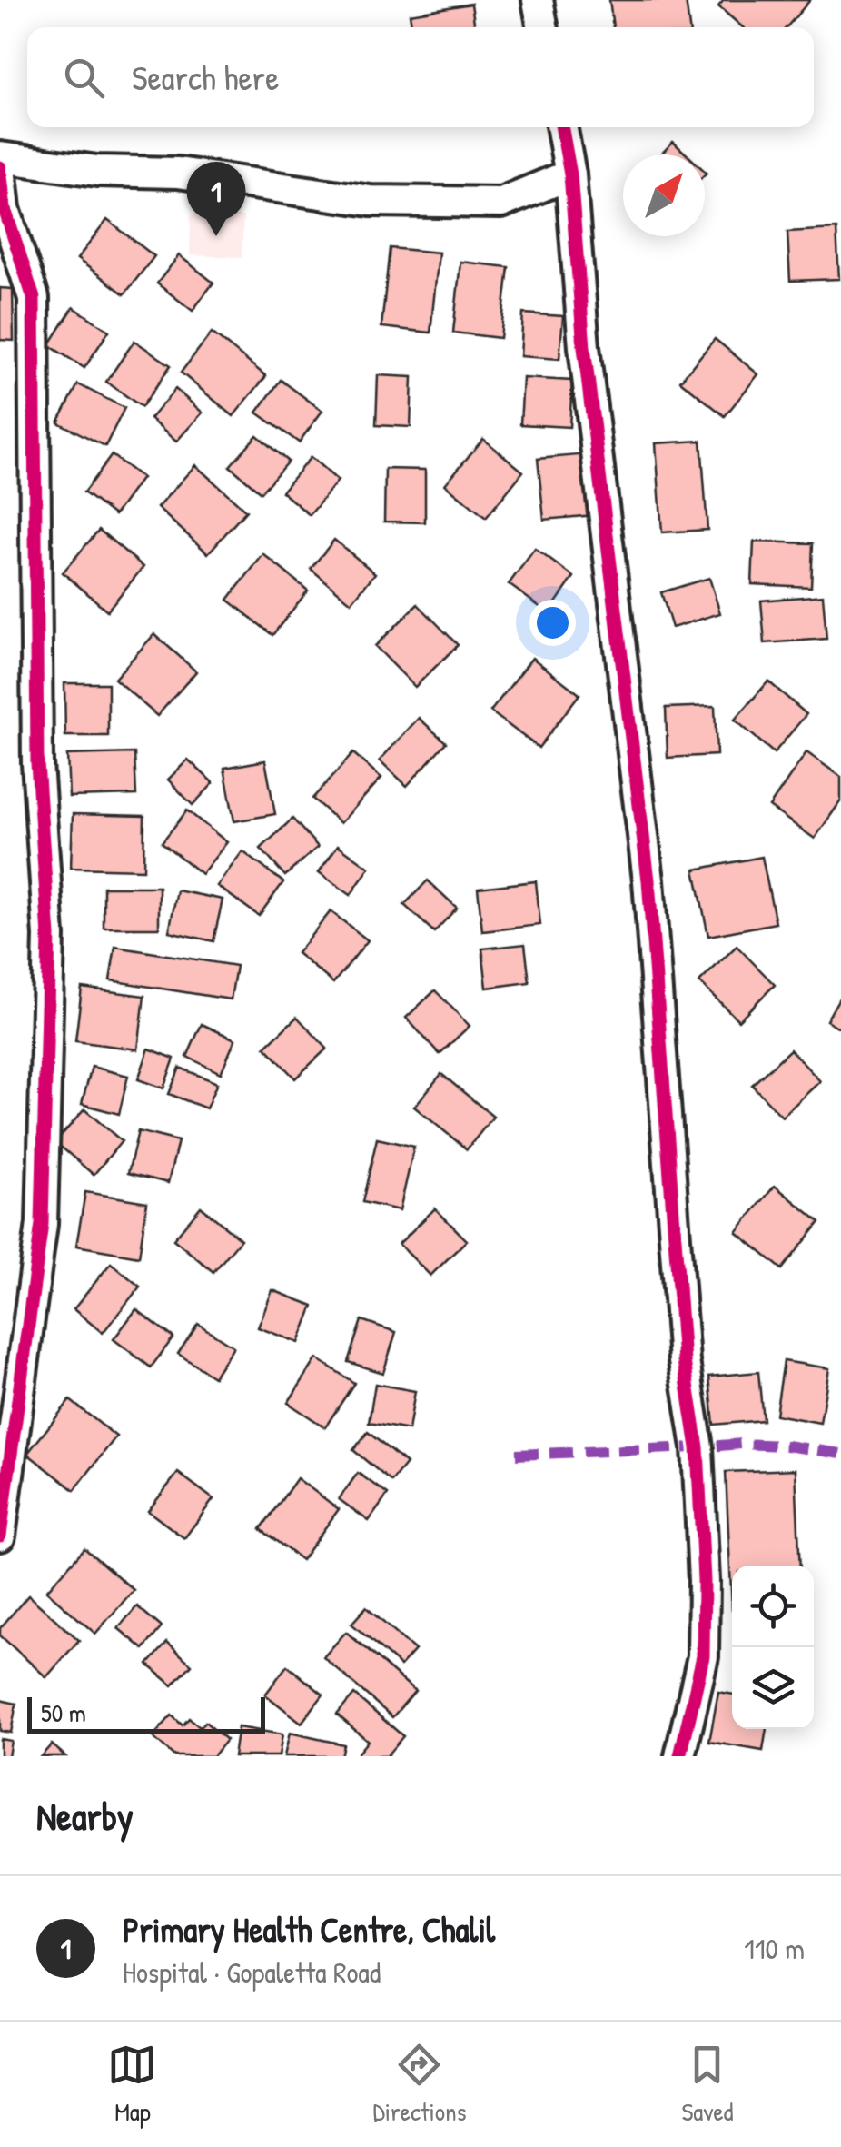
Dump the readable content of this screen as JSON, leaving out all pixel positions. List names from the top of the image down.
{
  "scale_bar": "50 m",
  "north": "top right",
  "page": {
    "search": "Search here",
    "pins": "1",
    "scale": "50 m",
    "heading": "Nearby",
    "list": [
      {
        "mark": "1",
        "name": "Primary Health Centre, Chalil",
        "note": "Hospital · Gopaletta Road",
        "value": "110 m"
      }
    ],
    "nav": ["Map", "Directions", "Saved"]
  }
}
